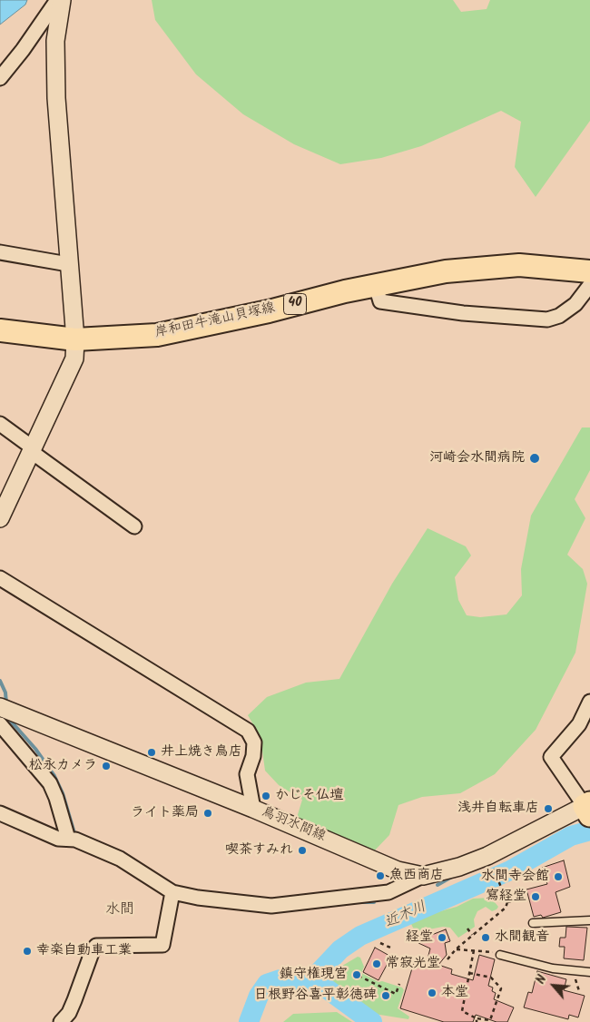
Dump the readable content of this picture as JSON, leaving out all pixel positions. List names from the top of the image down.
{
  "streets": {
    "main road": ["40", "岸和田牛滝山貝塚線"],
    "street": ["鳥羽水間線"]
  },
  "districts": ["水間"],
  "water": ["近木川"],
  "places": [
    "河崎会水間病院",
    "井上焼き鳥店",
    "松永カメラ",
    "かじそ仏壇",
    "浅井自転車店",
    "ライト薬局",
    "喫茶すみれ",
    "魚西商店",
    "水間寺会館",
    "寫経堂",
    "経堂",
    "水間観音",
    "幸楽自動車工業",
    "常寂光堂",
    "鎮守権現宮",
    "本堂",
    "日根野谷喜平彰徳碑"
  ],
  "north": "top left"
}
